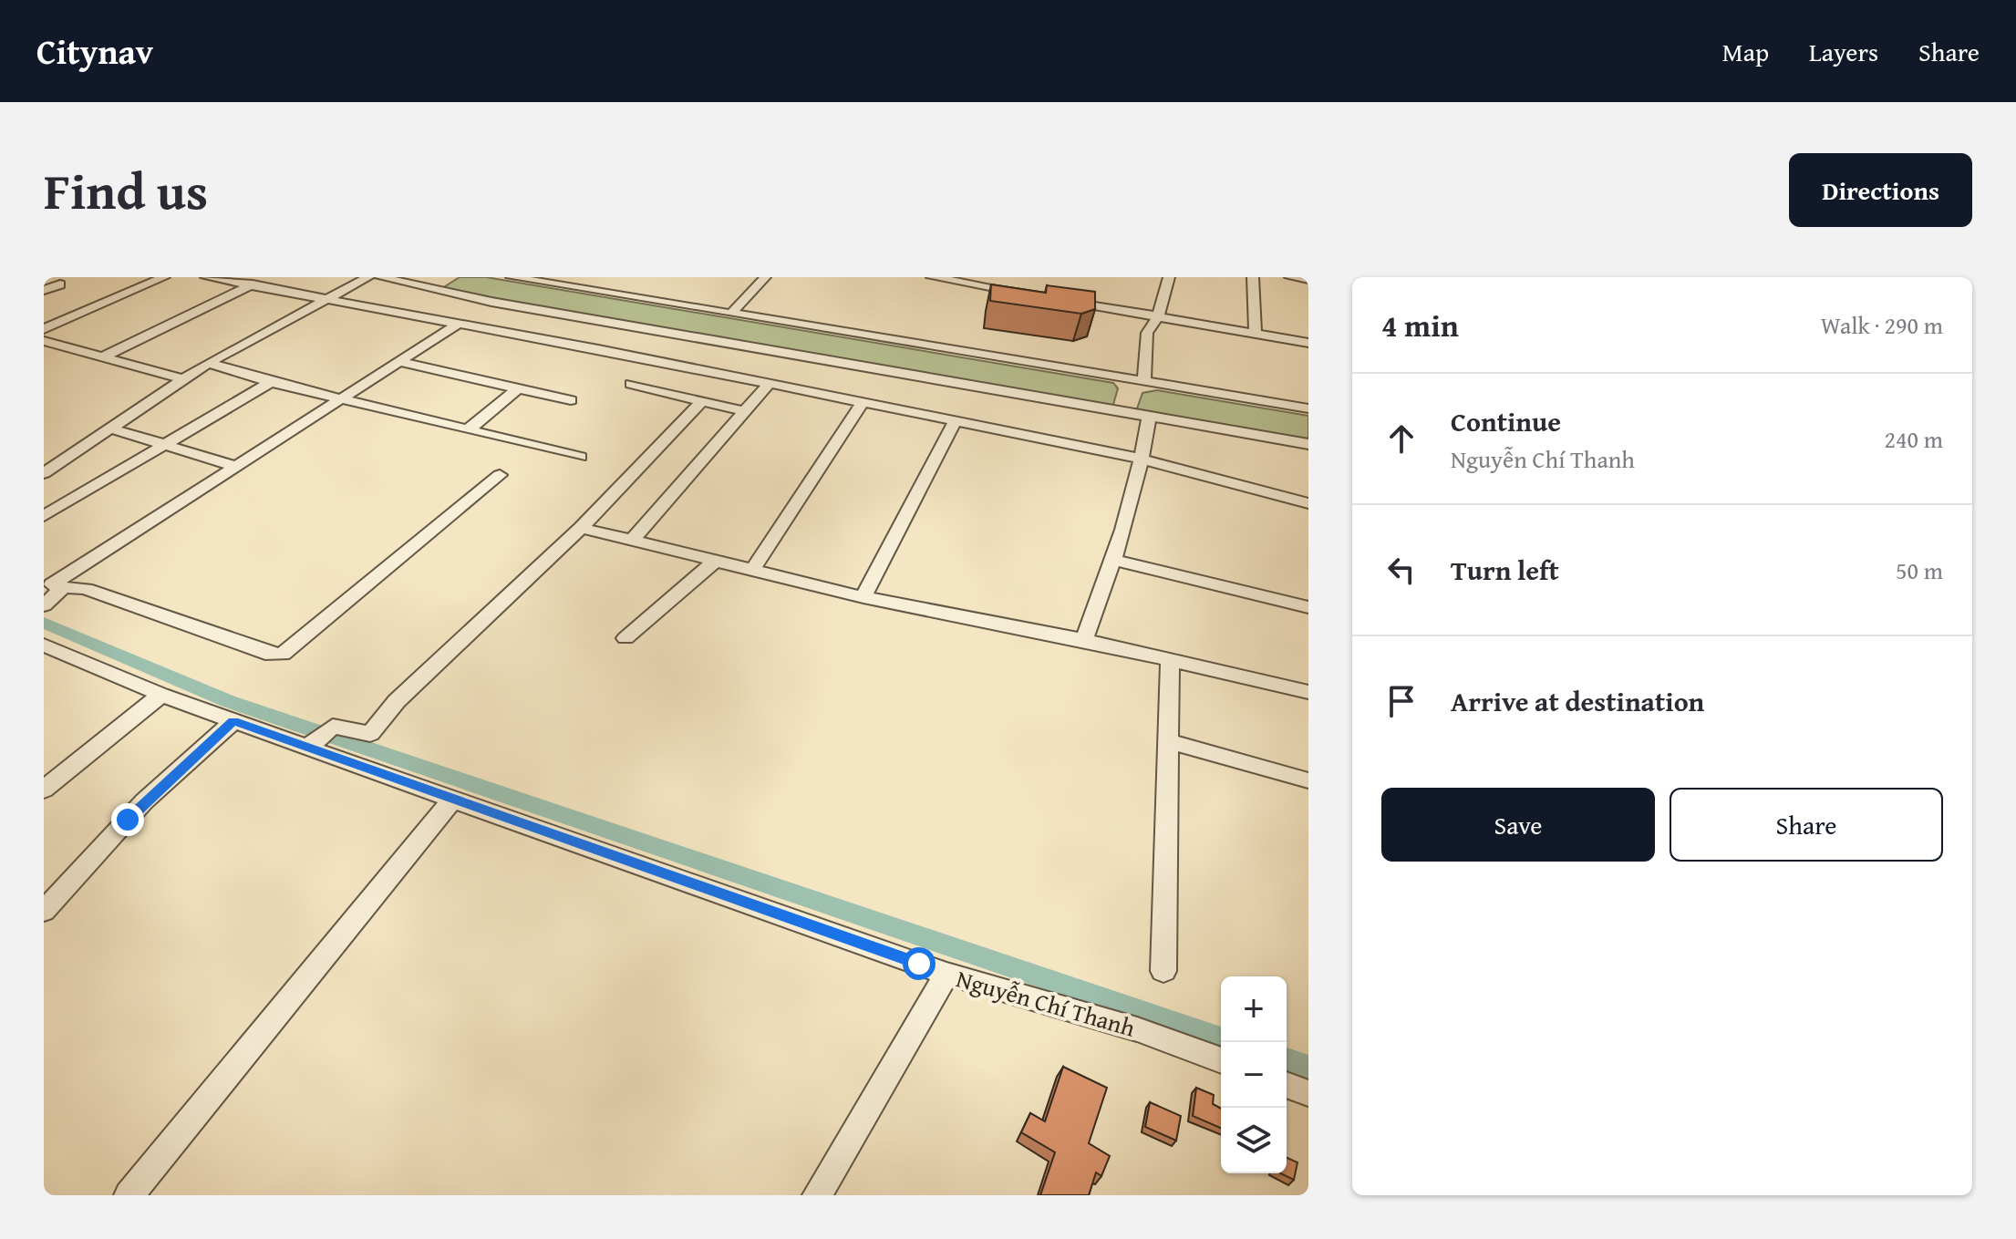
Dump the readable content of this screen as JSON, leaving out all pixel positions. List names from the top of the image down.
{
  "streets": {
    "street": ["Nguyễn Chí Thanh"]
  },
  "page": {
    "header": "Citynav",
    "nav": ["Map", "Layers", "Share"],
    "title": "Find us",
    "buttons": [
      "Directions",
      ["Save", "Share"]
    ],
    "heading": ["4 min", "Walk · 290 m"],
    "list": [
      ["Continue", "Nguyễn Chí Thanh", "240 m"],
      ["Turn left", "50 m"],
      "Arrive at destination"
    ],
    "map_buttons": ["+", "−"]
  }
}
